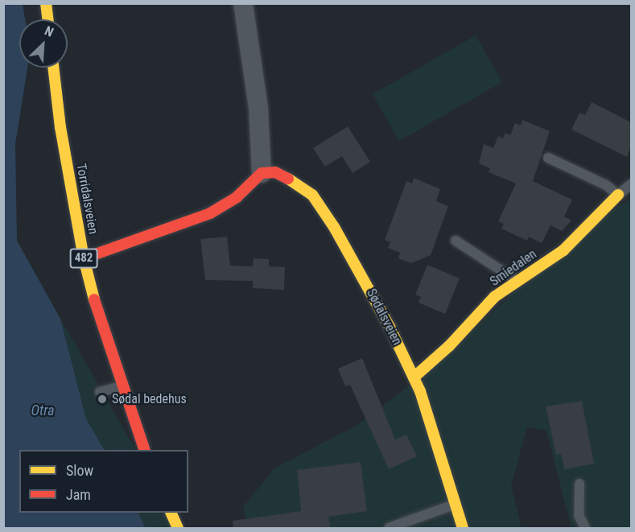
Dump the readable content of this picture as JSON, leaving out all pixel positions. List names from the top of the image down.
{
  "streets": {
    "street": [
      "Torridalsveien",
      "482",
      "Smiedalen",
      "Sødalsveien"
    ]
  },
  "crossings": [
    ["Smiedalen", "Sødalsveien"]
  ],
  "water": ["Otra"],
  "places": ["Sødal bedehus"],
  "legend": ["Slow", "Jam"],
  "north": "top right"
}
